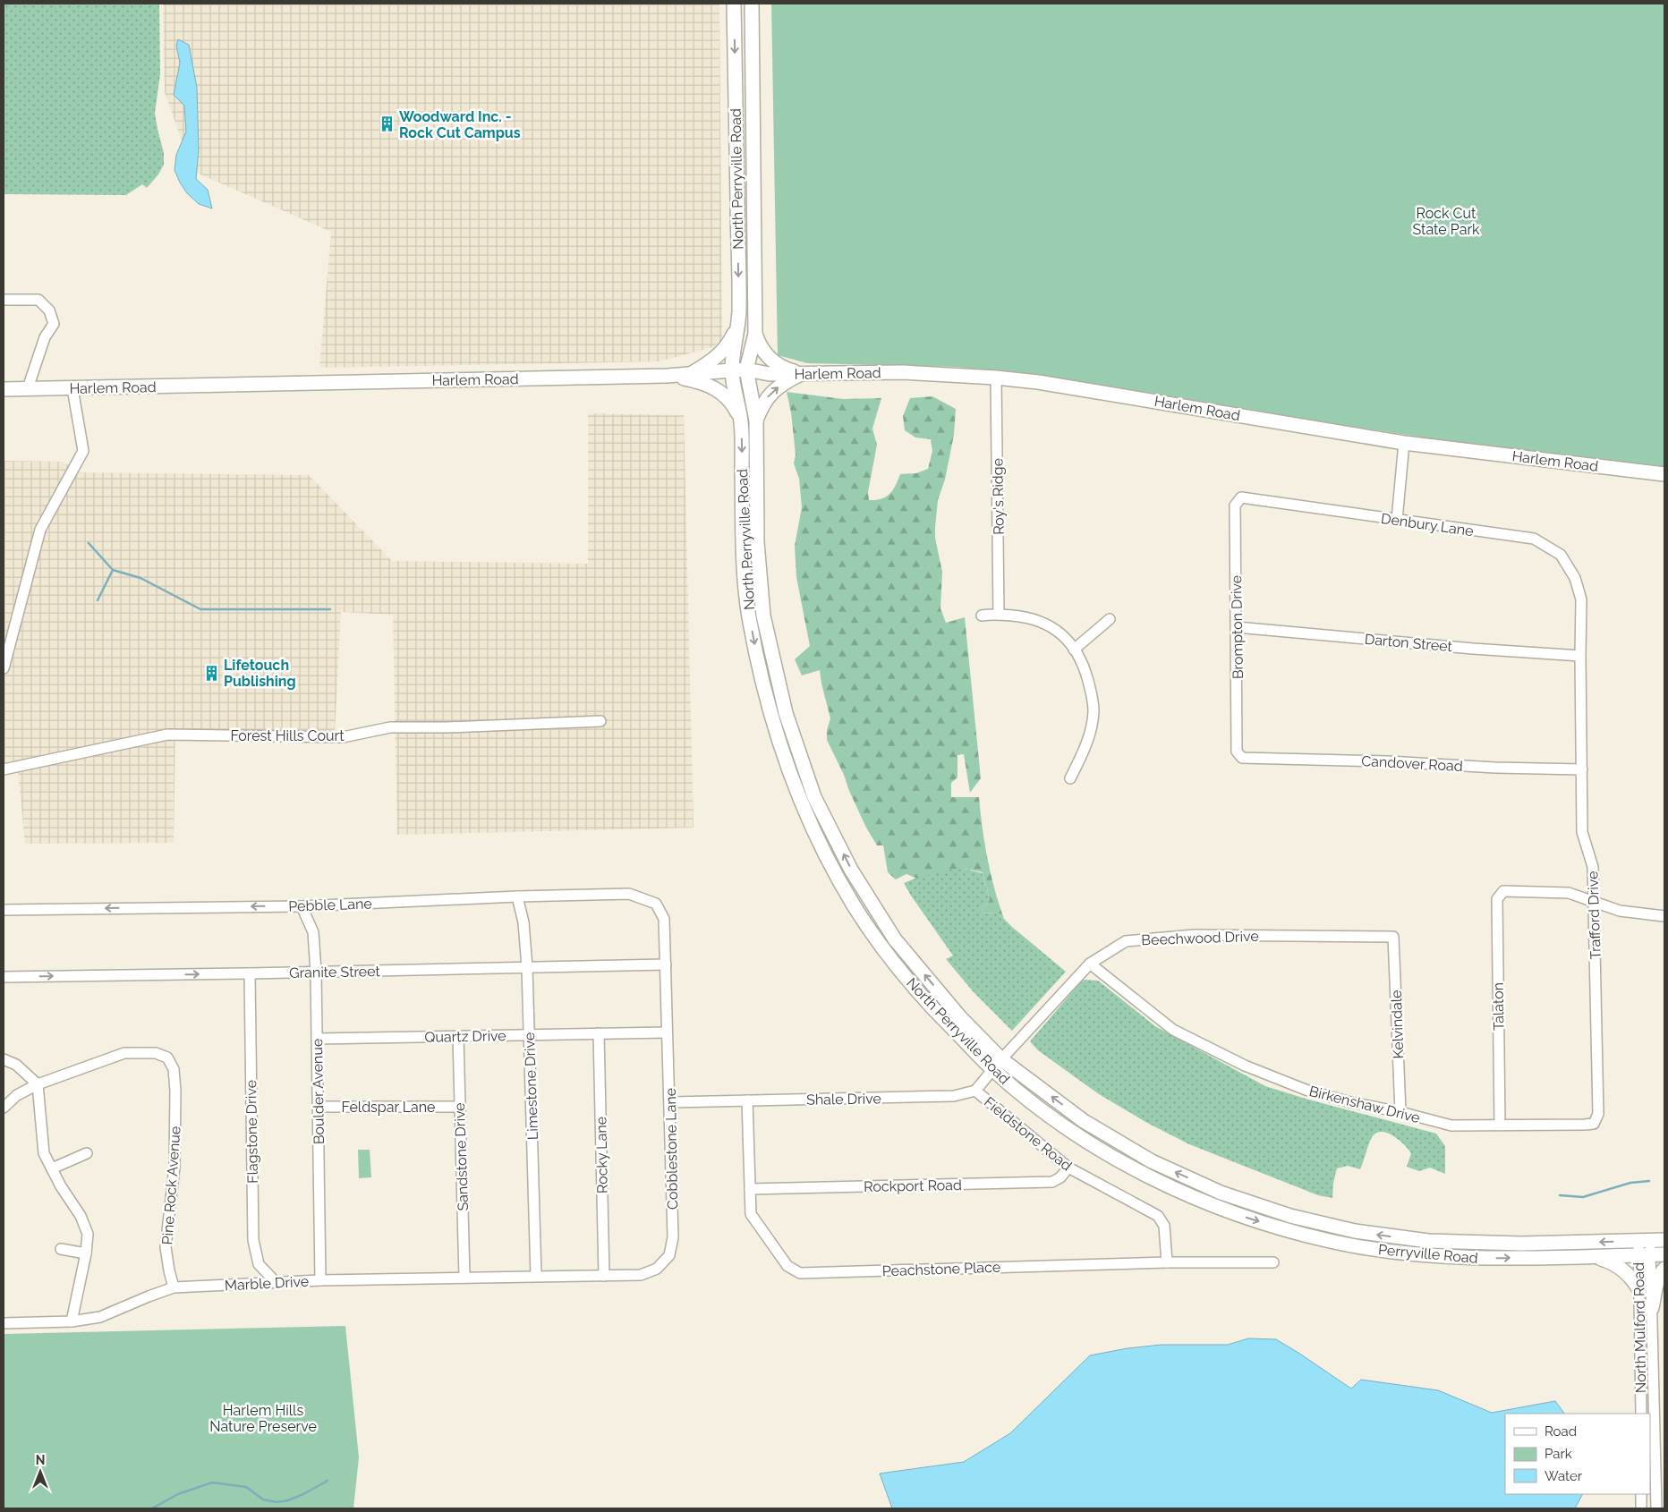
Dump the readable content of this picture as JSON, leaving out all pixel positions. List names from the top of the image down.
{
  "streets": {
    "main road": ["North Perryville Road", "Harlem Road", "Perryville Road"],
    "street": [
      "Roy's Ridge",
      "Denbury Lane",
      "Brompton Drive",
      "Darton Street",
      "Forest Hills Court",
      "Candover Road",
      "Pebble Lane",
      "Trafford Drive",
      "Beechwood Drive",
      "Granite Street",
      "Talaton",
      "Kelvindale",
      "Quartz Drive",
      "Limestone Drive",
      "Boulder Avenue",
      "Shale Drive",
      "Birkenshaw Drive",
      "Feldspar Lane",
      "Flagstone Drive",
      "Fieldstone Road",
      "Cobblestone Lane",
      "Rocky Lane",
      "Sandstone Drive",
      "Pine Rock Avenue",
      "Rockport Road",
      "Peachstone Place",
      "Marble Drive",
      "North Mulford Road"
    ]
  },
  "crossings": [
    ["North Perryville Road", "Harlem Road"],
    ["North Perryville Road", "Beechwood Drive"],
    ["North Perryville Road", "Perryville Road"],
    ["Harlem Road", "Roy's Ridge"],
    ["Denbury Lane", "Brompton Drive"],
    ["Denbury Lane", "Trafford Drive"],
    ["Brompton Drive", "Darton Street"],
    ["Brompton Drive", "Candover Road"],
    ["Darton Street", "Trafford Drive"],
    ["Candover Road", "Trafford Drive"],
    ["Pebble Lane", "Limestone Drive"],
    ["Pebble Lane", "Boulder Avenue"],
    ["Pebble Lane", "Cobblestone Lane"],
    ["Trafford Drive", "Talaton"],
    ["Trafford Drive", "Birkenshaw Drive"],
    ["Beechwood Drive", "Kelvindale"],
    ["Beechwood Drive", "Birkenshaw Drive"],
    ["Granite Street", "Limestone Drive"],
    ["Granite Street", "Boulder Avenue"],
    ["Granite Street", "Flagstone Drive"],
    ["Granite Street", "Cobblestone Lane"],
    ["Talaton", "Birkenshaw Drive"],
    ["Kelvindale", "Birkenshaw Drive"],
    ["Quartz Drive", "Limestone Drive"],
    ["Quartz Drive", "Boulder Avenue"],
    ["Quartz Drive", "Cobblestone Lane"],
    ["Quartz Drive", "Rocky Lane"],
    ["Quartz Drive", "Sandstone Drive"],
    ["Limestone Drive", "Cobblestone Lane"],
    ["Limestone Drive", "Marble Drive"],
    ["Boulder Avenue", "Feldspar Lane"],
    ["Boulder Avenue", "Marble Drive"],
    ["Shale Drive", "Fieldstone Road"],
    ["Shale Drive", "Cobblestone Lane"],
    ["Shale Drive", "Peachstone Place"],
    ["Feldspar Lane", "Sandstone Drive"],
    ["Flagstone Drive", "Marble Drive"],
    ["Fieldstone Road", "Rockport Road"],
    ["Fieldstone Road", "Peachstone Place"],
    ["Cobblestone Lane", "Rocky Lane"],
    ["Cobblestone Lane", "Marble Drive"],
    ["Sandstone Drive", "Marble Drive"],
    ["Pine Rock Avenue", "Marble Drive"],
    ["Rockport Road", "Peachstone Place"],
    ["Perryville Road", "North Mulford Road"]
  ],
  "one_way": ["Pebble Lane", "Granite Street"],
  "parks": ["Rock Cut State Park", "Harlem Hills Nature Preserve"],
  "places": {
    "building": ["Woodward Inc. - Rock Cut Campus", "Lifetouch Publishing"]
  },
  "legend": ["Road", "Park", "Water"],
  "north": "top"
}
